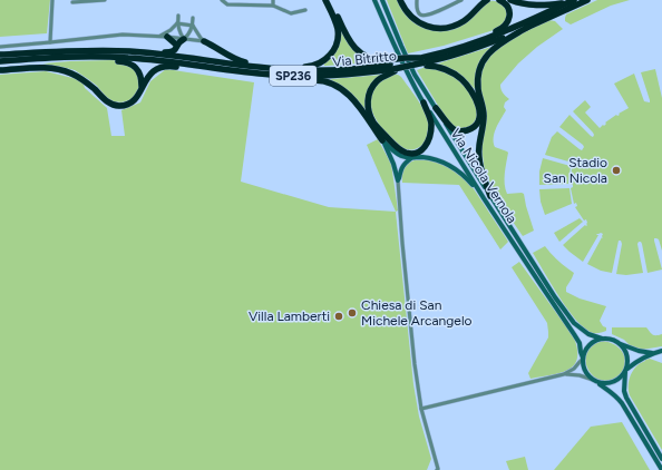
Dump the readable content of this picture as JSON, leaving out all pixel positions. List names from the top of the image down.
{
  "streets": {
    "highway": ["Via Bitritto", "SP236"],
    "main road": ["Via Nicola Vernola"]
  },
  "places": ["Stadio San Nicola", "Chiesa di San Michele Arcangelo", "Villa Lamberti"]
}
